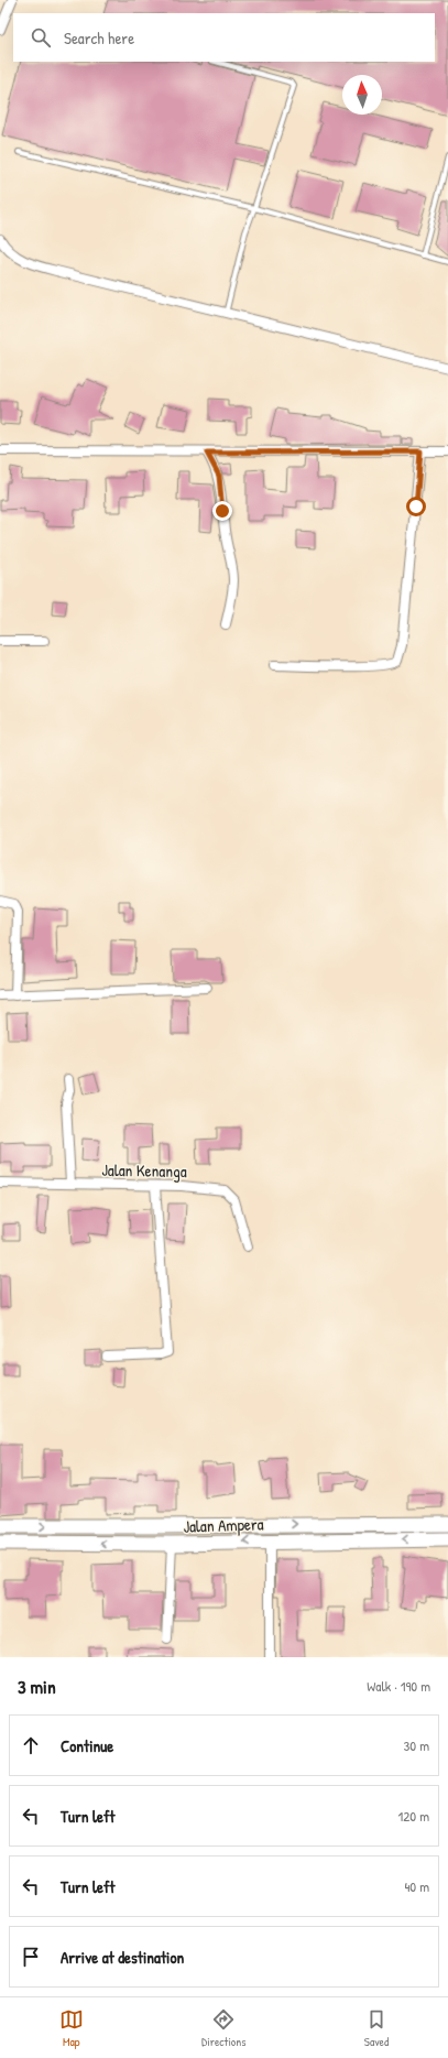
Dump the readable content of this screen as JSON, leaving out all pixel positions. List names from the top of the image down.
{
  "streets": {
    "main road": ["Jalan Ampera"],
    "street": ["Jalan Kenanga"]
  },
  "north": "top",
  "page": {
    "search": "Search here",
    "heading": ["3 min", "Walk · 190 m"],
    "list": [
      ["Continue", "30 m"],
      ["Turn left", "120 m"],
      ["Turn left", "40 m"],
      "Arrive at destination"
    ],
    "nav": ["Map", "Directions", "Saved"]
  }
}
